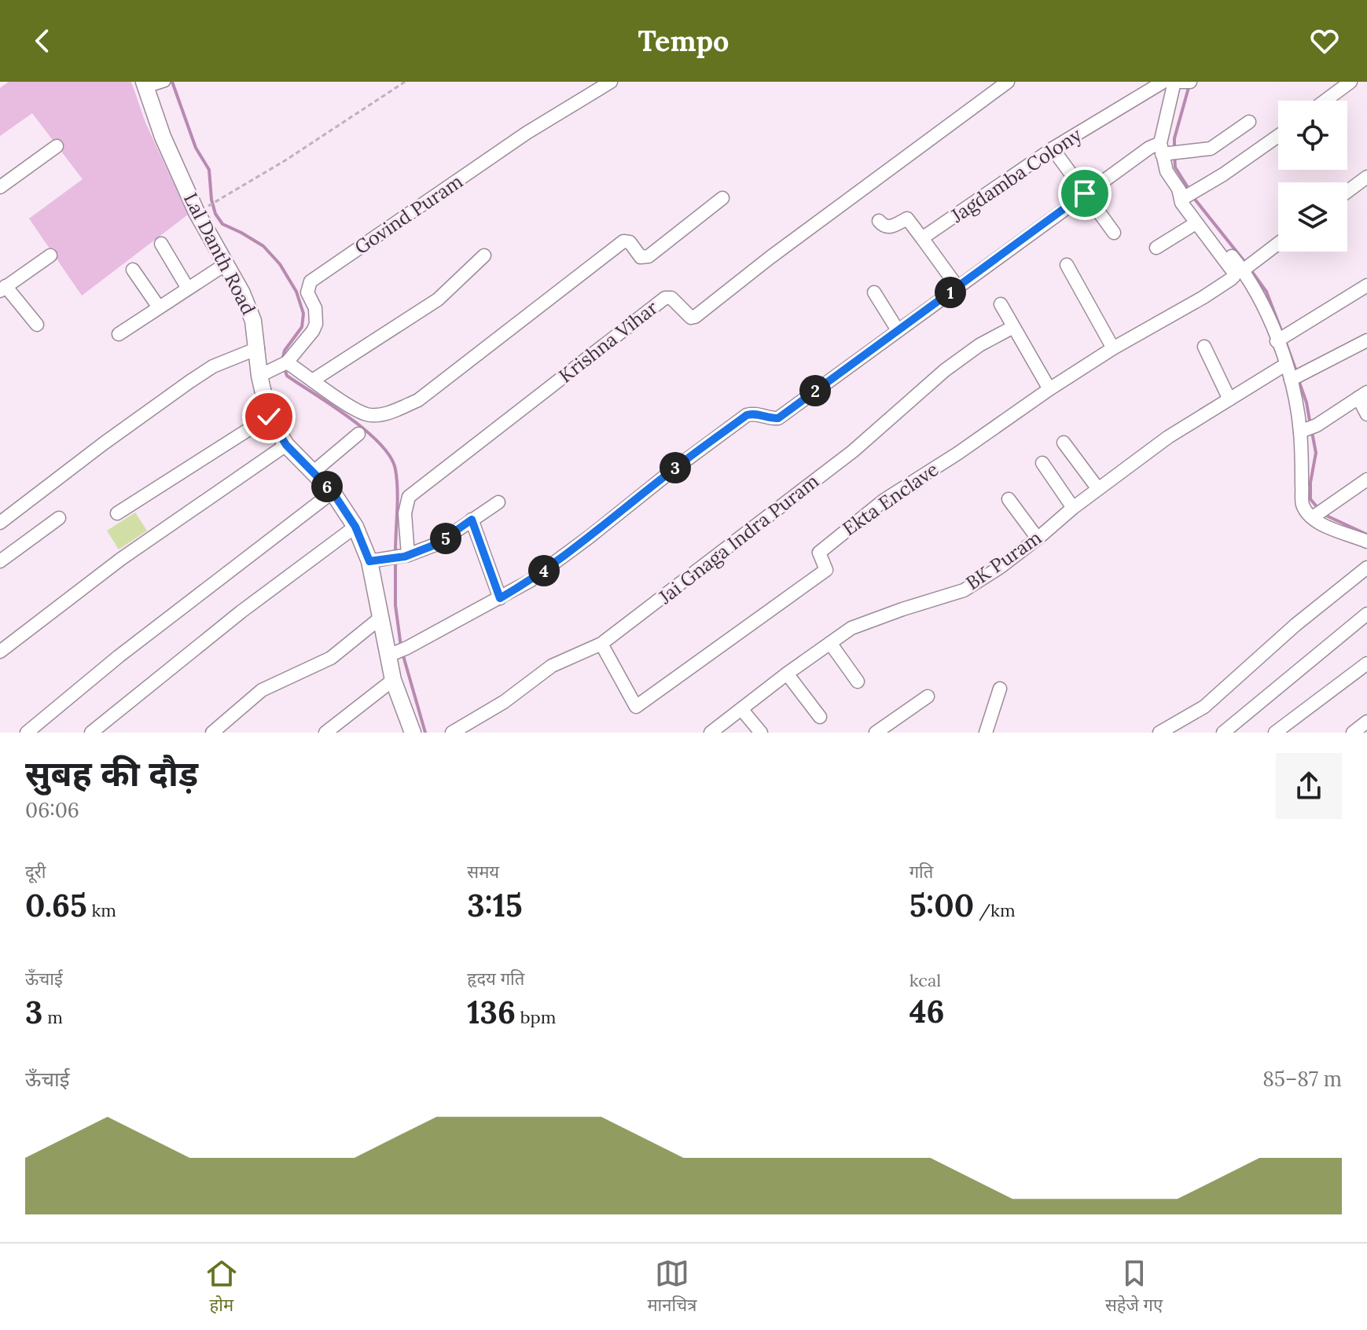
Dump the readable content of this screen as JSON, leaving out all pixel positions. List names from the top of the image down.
{
  "streets": {
    "street": [
      "Jagdamba Colony",
      "Govind Puram",
      "Lal Danth Road",
      "Krishna Vihar",
      "Ekta Enclave",
      "Jai Gnaga Indra Puram",
      "BK Puram"
    ]
  },
  "crossings": [
    ["Govind Puram", "Lal Danth Road"],
    ["Ekta Enclave", "Jai Gnaga Indra Puram"]
  ],
  "page": {
    "header": "Tempo",
    "pins": [
      "1",
      "2",
      "3",
      "6",
      "5",
      "4"
    ],
    "heading": ["सुबह की दौड़", "06:06"],
    "stats": [
      ["दूरी", "0.65 km"],
      ["समय", "3:15"],
      ["गति", "5:00 /km"],
      ["ऊँचाई", "3 m"],
      ["हृदय गति", "136 bpm"],
      ["kcal", "46"]
    ],
    "chart": ["ऊँचाई", "85–87 m"],
    "tabs": ["होम", "मानचित्र", "सहेजे गए"]
  }
}
